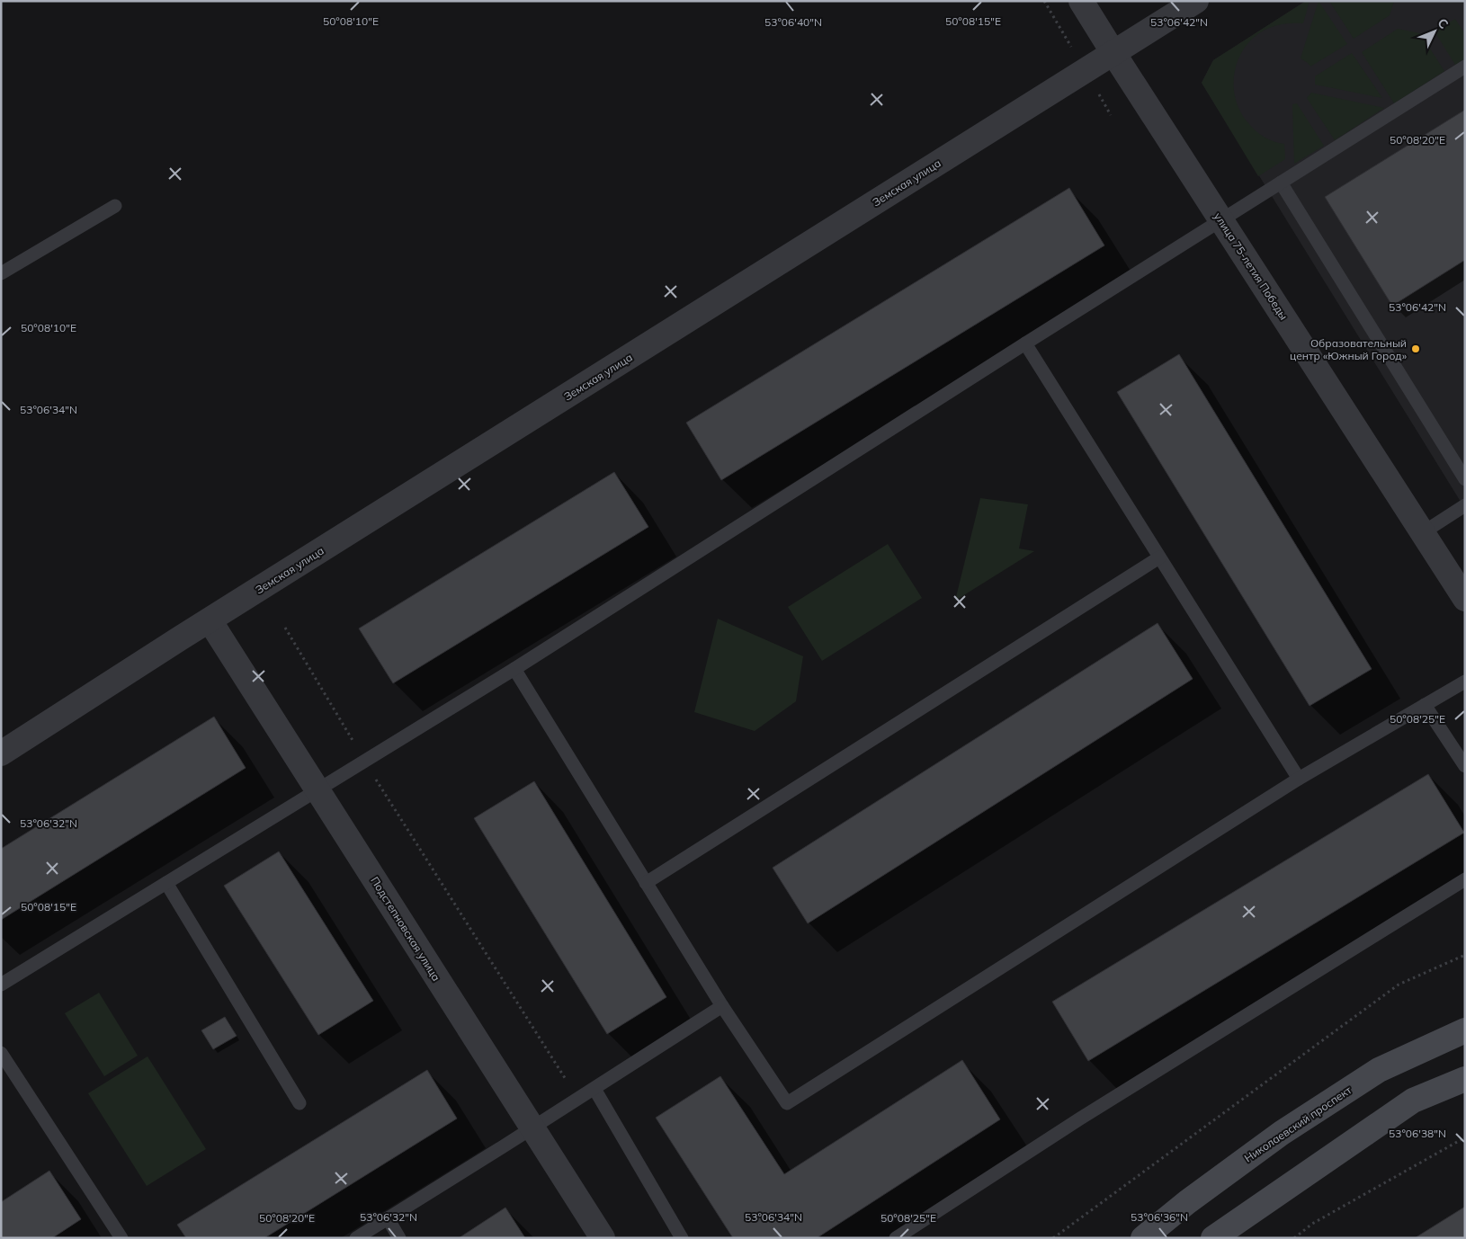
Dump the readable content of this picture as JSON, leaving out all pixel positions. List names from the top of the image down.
{
  "streets": {
    "main road": ["Николаевский проспект"],
    "street": ["Земская улица", "улица 75-летия Победы", "Подстепновская улица"]
  },
  "crossings": [
    ["Земская улица", "улица 75-летия Победы"],
    ["Земская улица", "Подстепновская улица"]
  ],
  "places": ["Образовательный центр «Южный Город»"],
  "north": "top right",
  "coordinates": [
    "50°08'10\"E",
    "50°08'15\"E",
    "53°06'40\"N",
    "53°06'42\"N",
    "50°08'20\"E",
    "53°06'34\"N",
    "50°08'25\"E",
    "53°06'32\"N",
    "53°06'38\"N",
    "53°06'36\"N"
  ]
}
